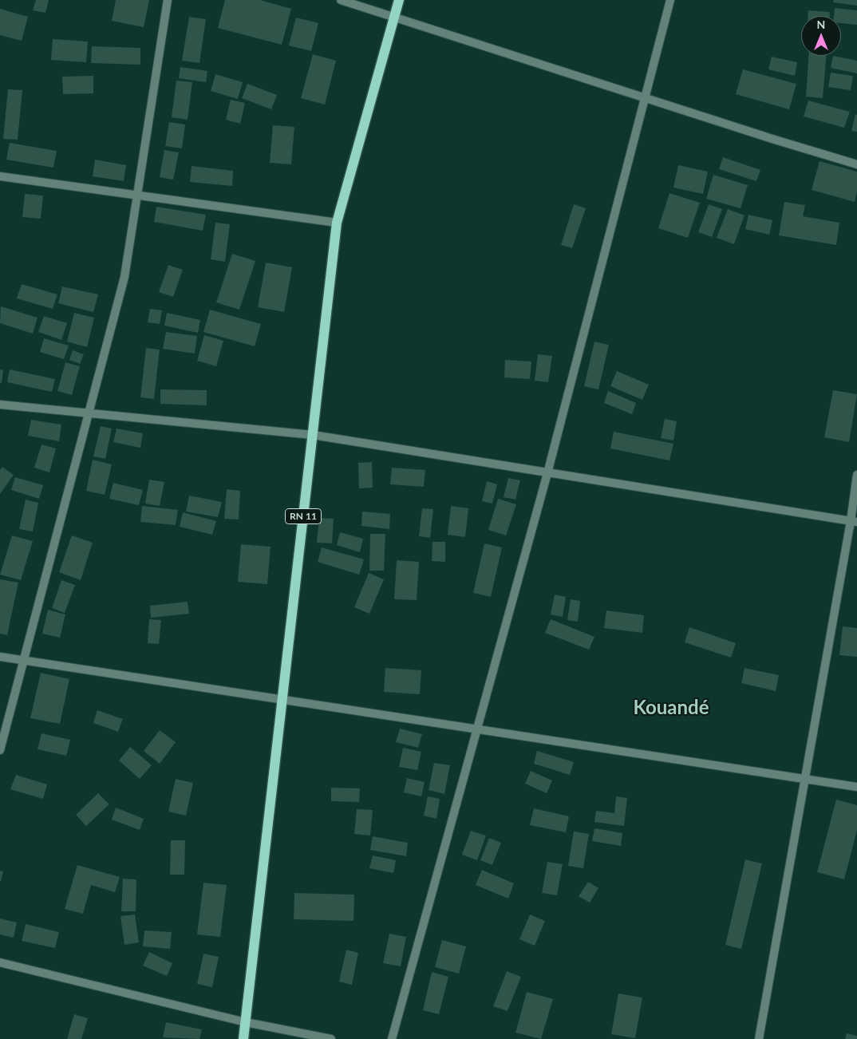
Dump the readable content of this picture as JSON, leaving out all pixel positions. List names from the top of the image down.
{
  "streets": {
    "main road": ["RN 11"]
  },
  "districts": ["Kouandé"],
  "north": "top"
}
